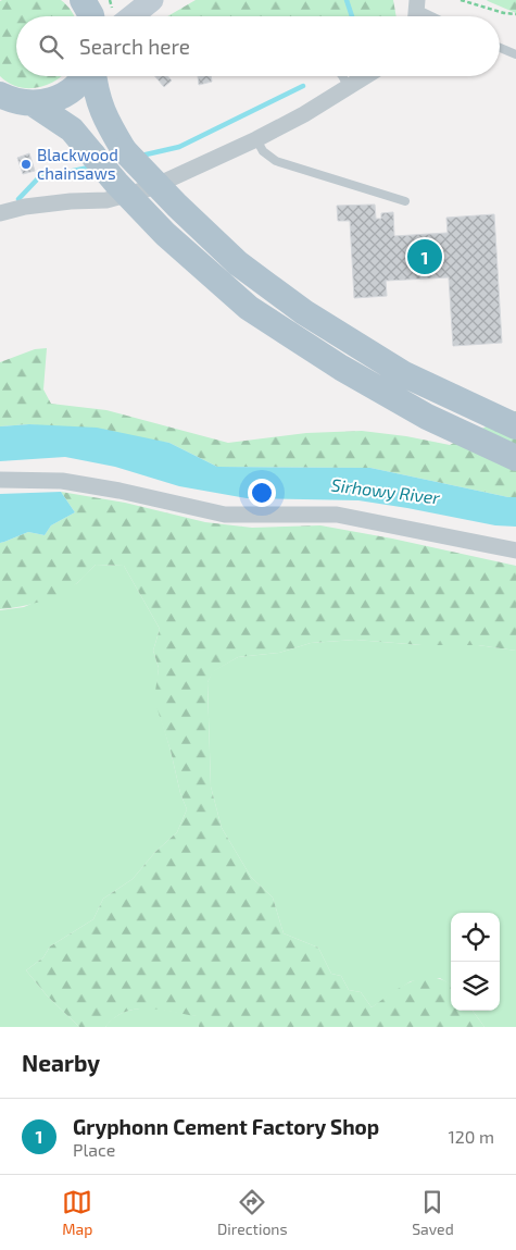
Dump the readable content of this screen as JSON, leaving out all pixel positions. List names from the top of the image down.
{
  "water": ["Sirhowy River"],
  "places": ["Blackwood chainsaws"],
  "page": {
    "search": "Search here",
    "pins": "1",
    "heading": "Nearby",
    "list": [
      {
        "mark": "1",
        "name": "Gryphonn Cement Factory Shop",
        "note": "Place",
        "value": "120 m"
      }
    ],
    "nav": ["Map", "Directions", "Saved"]
  }
}
